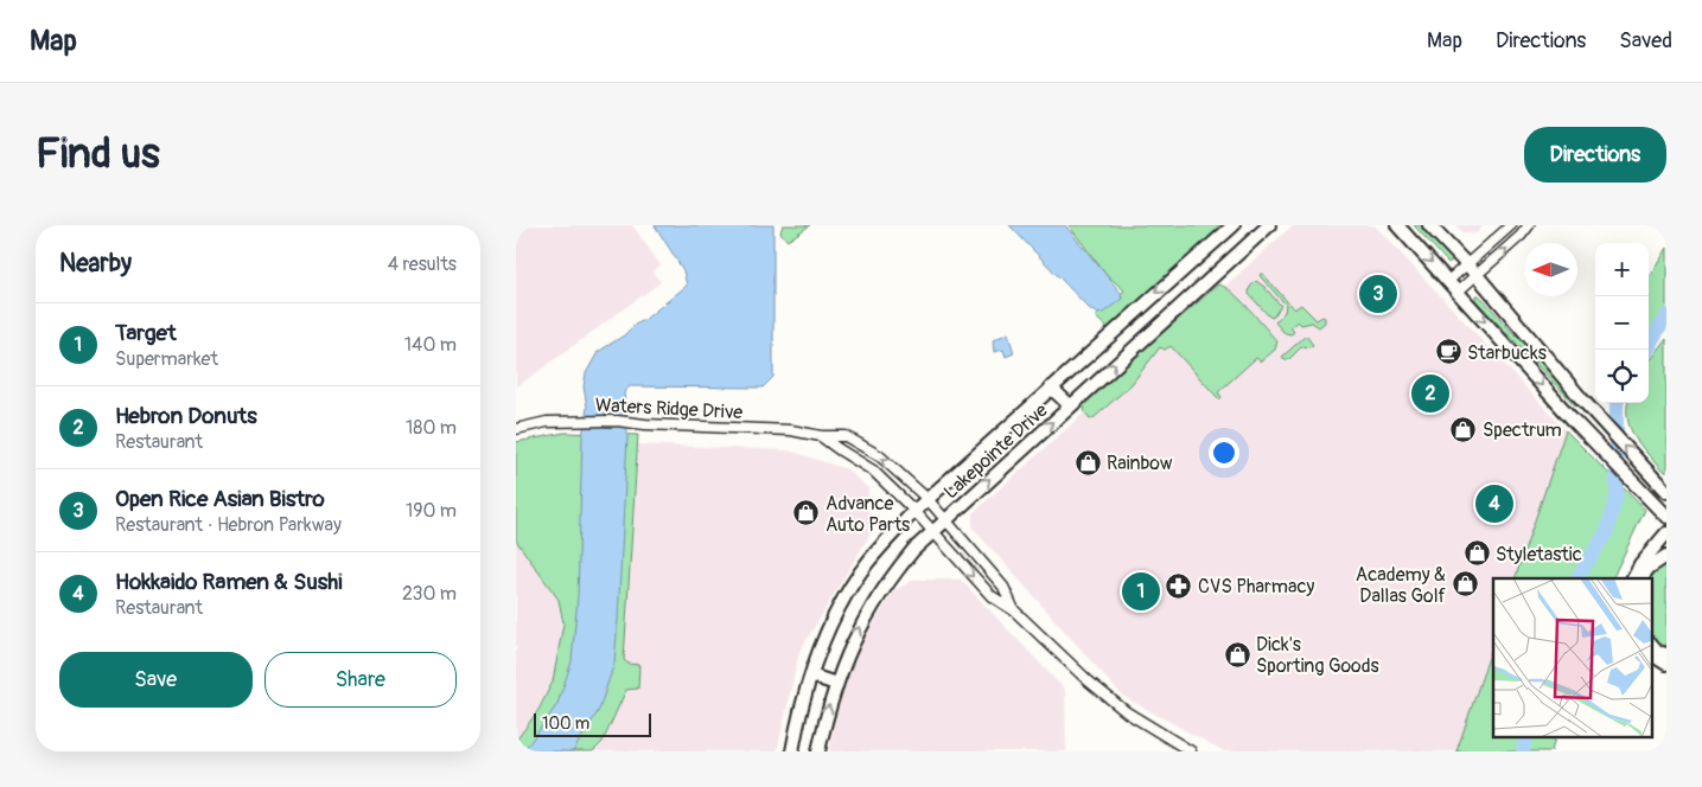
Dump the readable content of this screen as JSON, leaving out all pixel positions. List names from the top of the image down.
{
  "streets": {
    "main road": ["Lakepointe Drive"],
    "street": ["Waters Ridge Drive"]
  },
  "crossings": [
    ["Waters Ridge Drive", "Lakepointe Drive"]
  ],
  "places": {
    "cafe": ["Starbucks"],
    "shop": [
      "Spectrum",
      "Rainbow",
      "Advance Auto Parts",
      "Styletastic",
      "Academy & Dallas Golf",
      "Dick's Sporting Goods"
    ],
    "pharmacy": ["CVS Pharmacy"]
  },
  "scale_bar": "100 m",
  "north": "left",
  "page": {
    "header": "Map",
    "nav": ["Map", "Directions", "Saved"],
    "buttons": [
      "Directions",
      ["Save", "Share"]
    ],
    "title": "Find us",
    "heading": ["Nearby", "4 results"],
    "map_buttons": ["+", "−"],
    "pins": [
      "3",
      "2",
      "4",
      "1"
    ],
    "list": [
      {
        "mark": "1",
        "name": "Target",
        "note": "Supermarket",
        "value": "140 m"
      },
      {
        "mark": "2",
        "name": "Hebron Donuts",
        "note": "Restaurant",
        "value": "180 m"
      },
      {
        "mark": "3",
        "name": "Open Rice Asian Bistro",
        "note": "Restaurant · Hebron Parkway",
        "value": "190 m"
      },
      {
        "mark": "4",
        "name": "Hokkaido Ramen & Sushi",
        "note": "Restaurant",
        "value": "230 m"
      }
    ],
    "scale": "100 m"
  }
}
